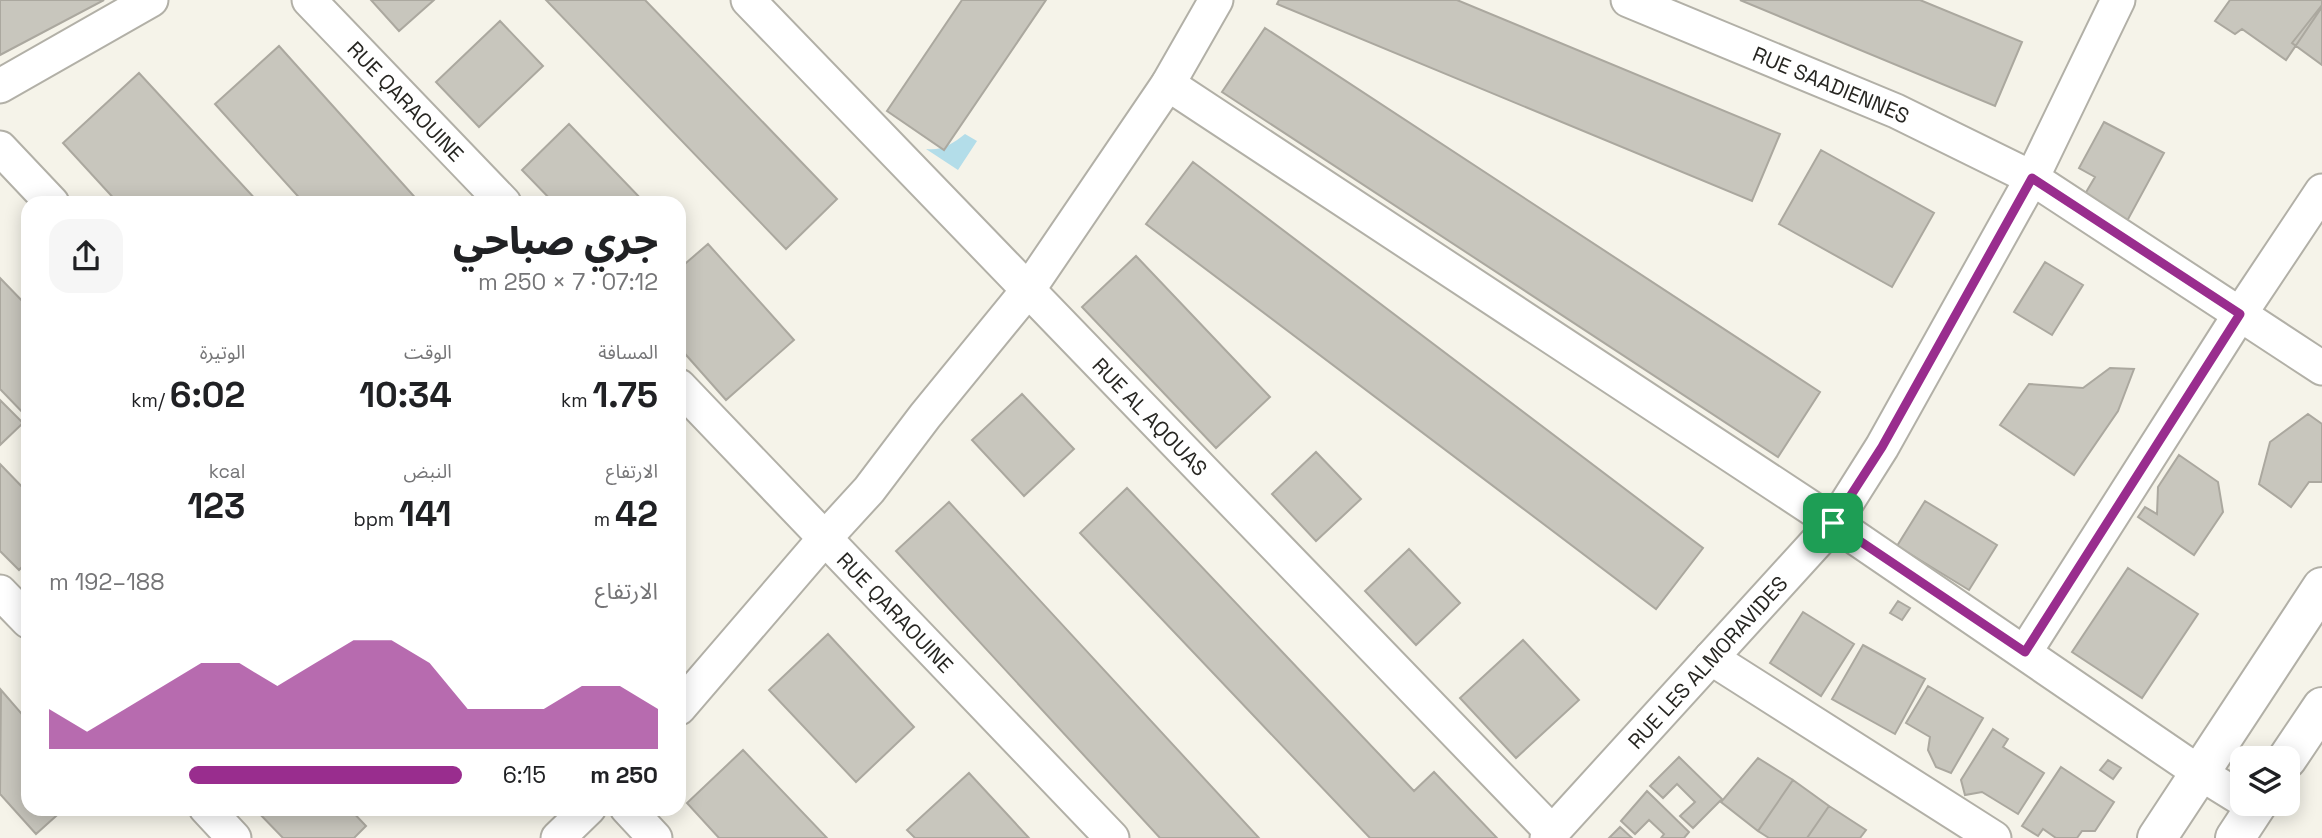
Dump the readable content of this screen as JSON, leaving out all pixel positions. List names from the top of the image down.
{
  "streets": {
    "street": [
      "RUE SAADIENNES",
      "RUE QARAOUINE",
      "RUE AL AQOUAS",
      "RUE LES ALMORAVIDES"
    ]
  },
  "crossings": [
    ["RUE SAADIENNES", "RUE LES ALMORAVIDES"],
    ["RUE AL AQOUAS", "RUE LES ALMORAVIDES"]
  ],
  "page": {
    "heading": ["جري صباحي", "07:12 · 7 × 250 m"],
    "stats": [
      ["المسافة", "1.75 km"],
      ["الوقت", "10:34"],
      ["الوتيرة", "6:02 /km"],
      ["الارتفاع", "42 m"],
      ["النبض", "141 bpm"],
      ["kcal", "123"]
    ],
    "chart": ["الارتفاع", "188–192 m"],
    "list": [
      {
        "name": "250 m",
        "note": "6:15"
      }
    ]
  }
}
